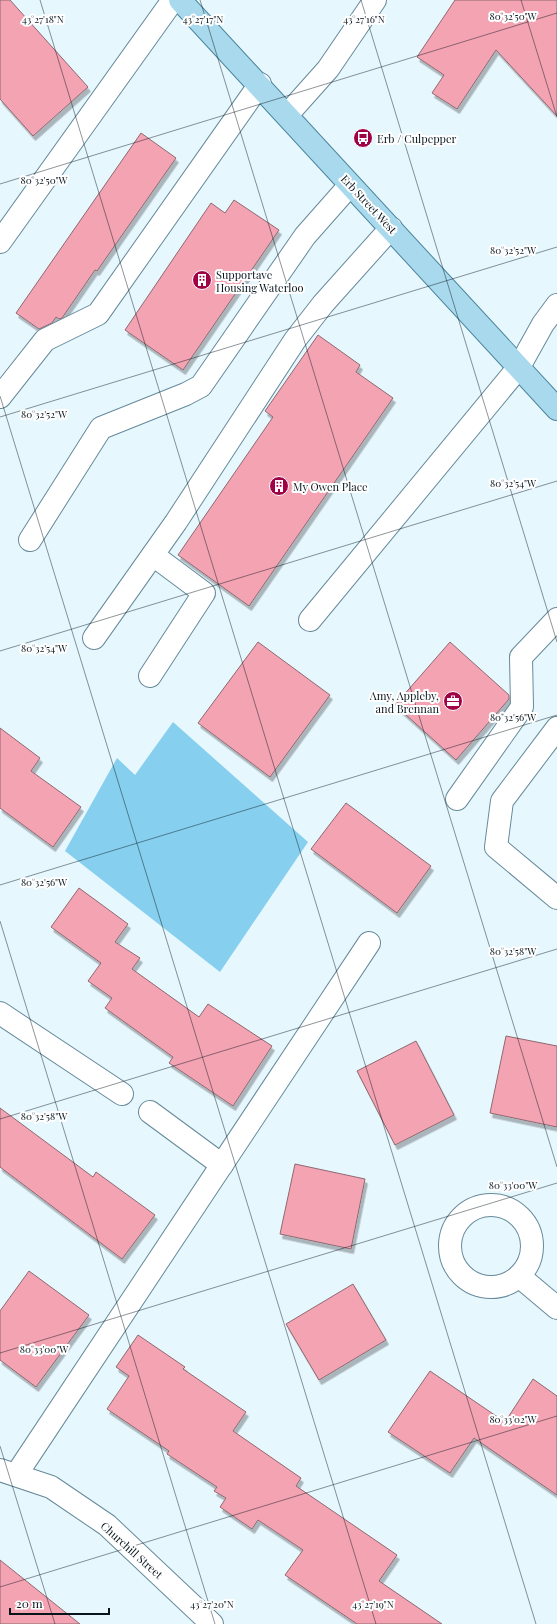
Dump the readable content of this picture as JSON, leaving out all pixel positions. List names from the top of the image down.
{
  "streets": {
    "main road": ["Erb Street West"],
    "street": ["Churchill Street"]
  },
  "places": {
    "bus stop": ["Erb / Culpepper"],
    "building": ["Supportave Housing Waterloo", "My Owen Place"],
    "office": ["Amy, Appleby, and Brennan"]
  },
  "scale_bar": "20 m",
  "coordinates": [
    "80°32'50\"W",
    "43°27'18\"N",
    "43°27'17\"N",
    "43°27'16\"N",
    "80°32'52\"W",
    "80°32'54\"W",
    "80°32'56\"W",
    "80°32'58\"W",
    "80°33'00\"W",
    "80°33'02\"W",
    "43°27'20\"N",
    "43°27'19\"N"
  ]
}
